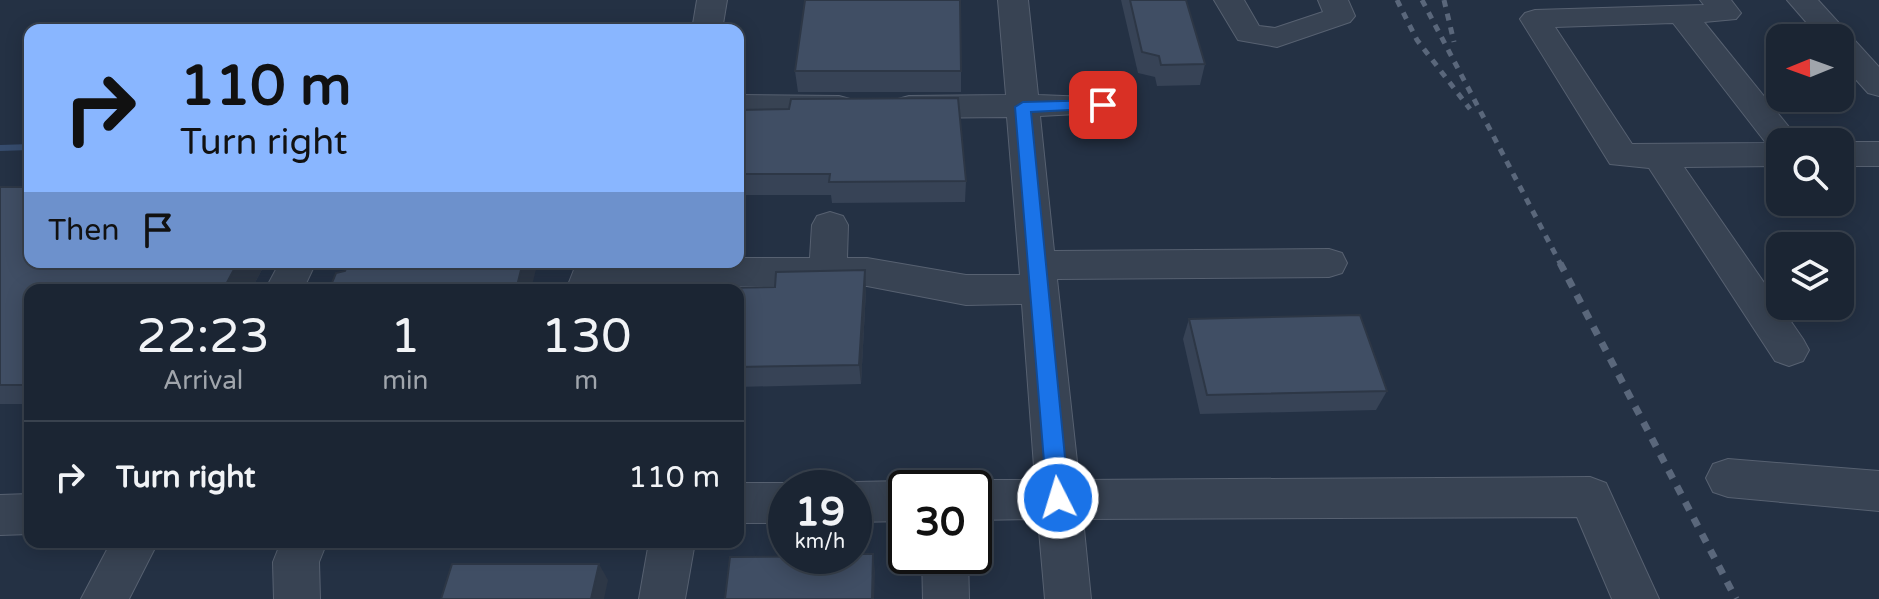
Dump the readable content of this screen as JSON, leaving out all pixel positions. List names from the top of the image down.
{
  "north": "left",
  "page": {
    "turn": ["110 m", "Turn right"],
    "then": "Then",
    "eta": [
      "22:23",
      "Arrival",
      "1",
      "min",
      "130",
      "m"
    ],
    "list": [
      {
        "name": "Turn right",
        "value": "110 m"
      }
    ],
    "speed": "19 km/h",
    "limit": "30"
  }
}
